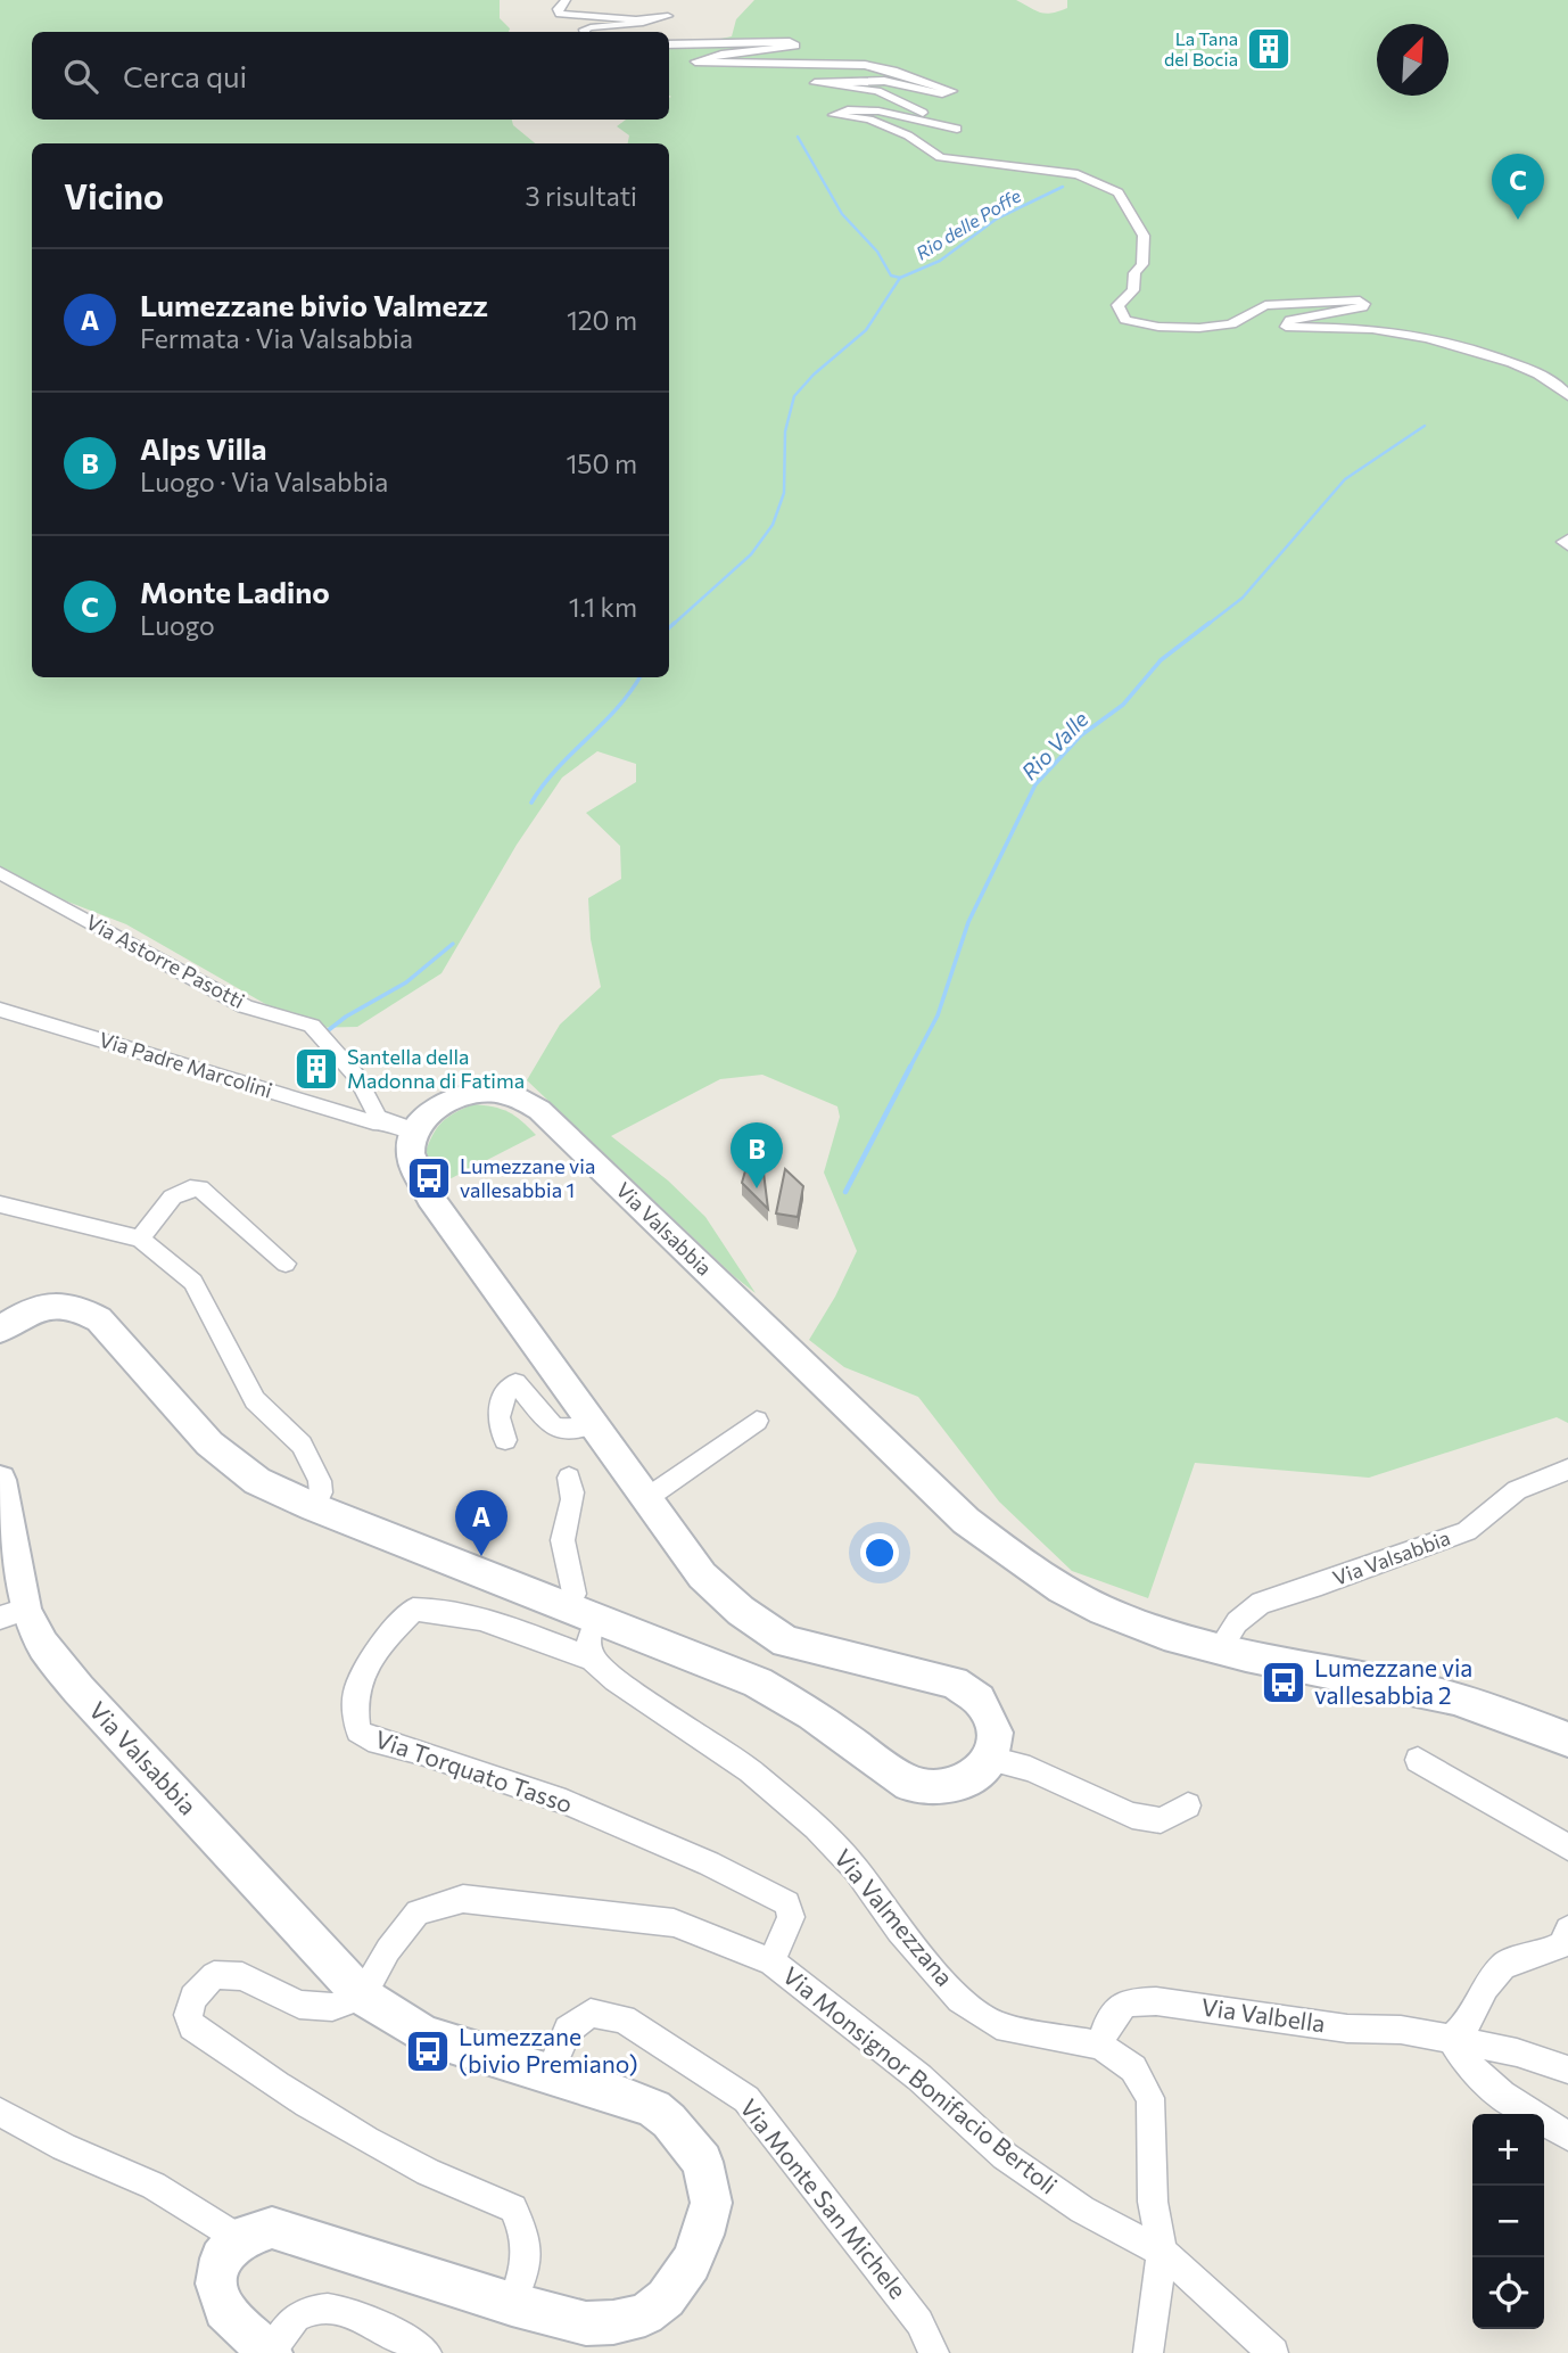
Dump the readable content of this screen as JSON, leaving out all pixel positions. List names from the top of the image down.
{
  "streets": {
    "main road": ["Via Valsabbia"],
    "street": [
      "Via Astorre Pasotti",
      "Via Padre Marcolini",
      "Via Torquato Tasso",
      "Via Valmezzana",
      "Via Valbella",
      "Via Monsignor Bonifacio Bertoli",
      "Via Monte San Michele"
    ]
  },
  "crossings": [
    ["Via Astorre Pasotti", "Via Padre Marcolini"],
    ["Via Padre Marcolini", "Via Valsabbia"],
    ["Via Valsabbia", "Via Monsignor Bonifacio Bertoli"],
    ["Via Torquato Tasso", "Via Valmezzana"],
    ["Via Torquato Tasso", "Via Monsignor Bonifacio Bertoli"],
    ["Via Valmezzana", "Via Valbella"],
    ["Via Valmezzana", "Via Monsignor Bonifacio Bertoli"]
  ],
  "water": ["Rio delle Poffe", "Rio Valle"],
  "places": {
    "building": ["La Tana del Bocia", "Santella della Madonna di Fatima"],
    "bus stop": ["Lumezzane via vallesabbia 1", "Lumezzane via vallesabbia 2", "Lumezzane (bivio Premiano)"]
  },
  "north": "top right",
  "page": {
    "search": "Cerca qui",
    "heading": ["Vicino", "3 risultati"],
    "pins": ["C", "B", "A"],
    "list": [
      {
        "mark": "A",
        "name": "Lumezzane bivio Valmezz",
        "note": "Fermata · Via Valsabbia",
        "value": "120 m"
      },
      {
        "mark": "B",
        "name": "Alps Villa",
        "note": "Luogo · Via Valsabbia",
        "value": "150 m"
      },
      {
        "mark": "C",
        "name": "Monte Ladino",
        "note": "Luogo",
        "value": "1.1 km"
      }
    ],
    "map_buttons": ["+", "−"]
  }
}
